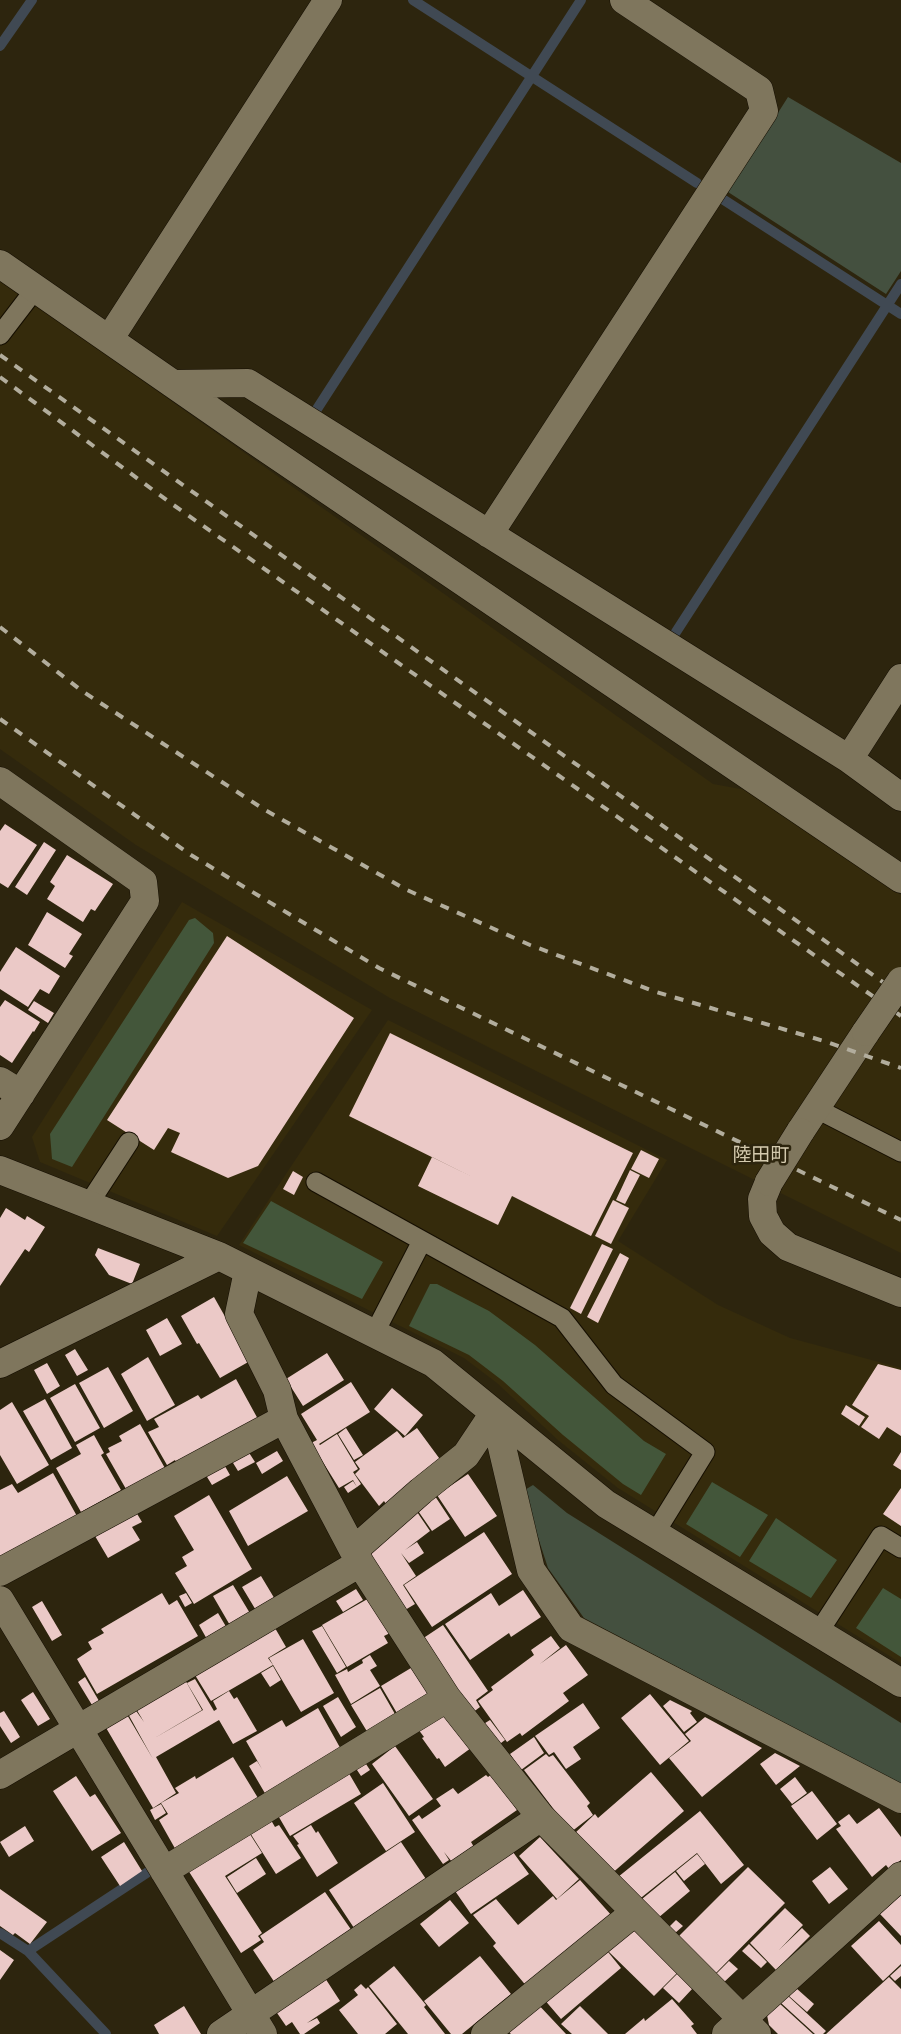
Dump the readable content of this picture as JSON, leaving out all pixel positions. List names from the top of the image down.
{
  "districts": ["陸田町"]
}
